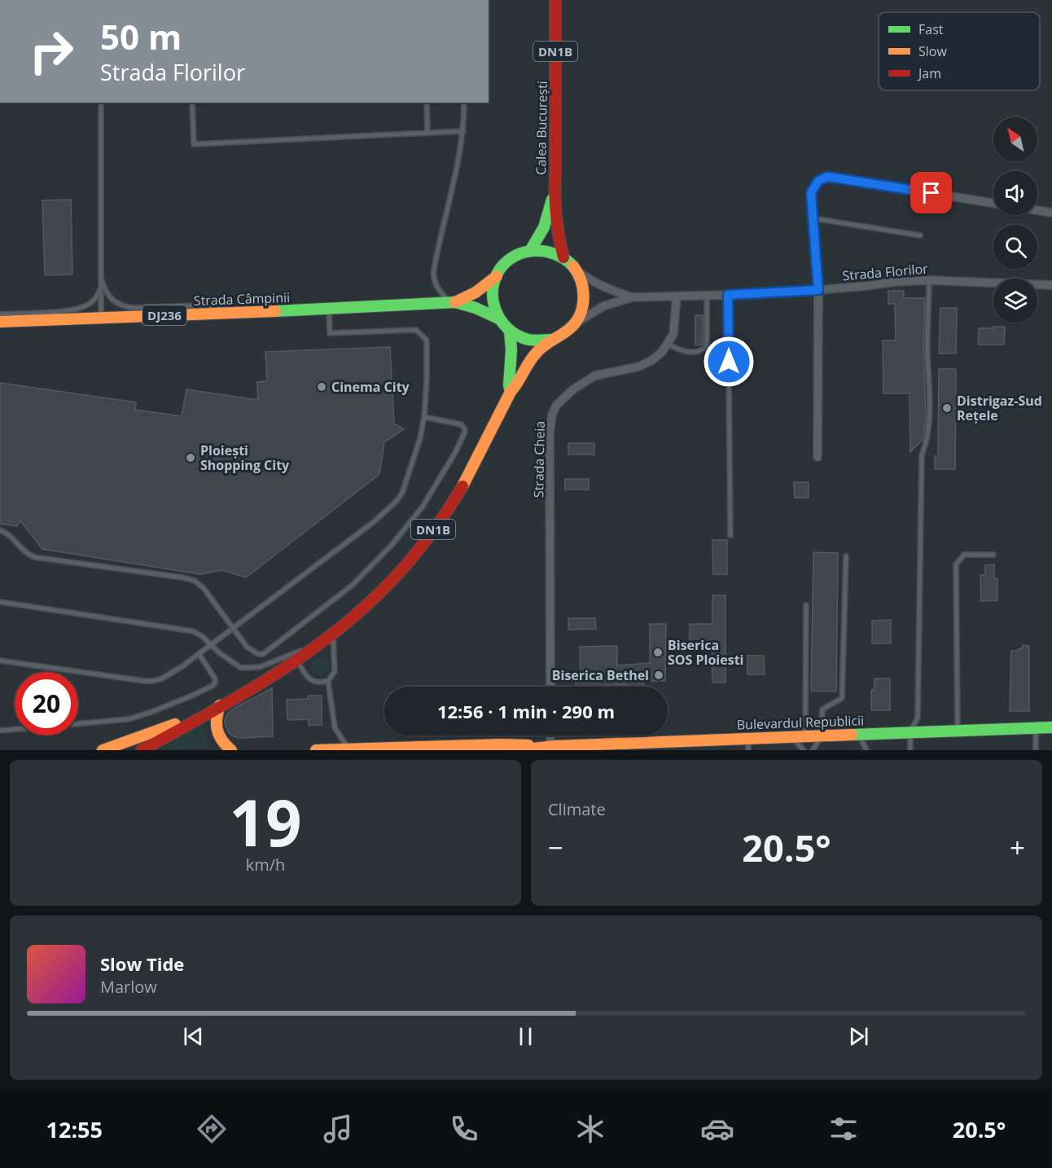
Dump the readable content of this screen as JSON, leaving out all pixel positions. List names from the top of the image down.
{
  "streets": {
    "main road": [
      "DN1B",
      "Calea București",
      "Strada Câmpinii",
      "DJ236",
      "Bulevardul Republicii"
    ],
    "street": ["Strada Florilor", "Strada Cheia"]
  },
  "crossings": [
    ["DN1B", "Calea București"],
    ["DN1B", "DJ236"],
    ["Strada Florilor", "Strada Cheia"],
    ["Strada Câmpinii", "DJ236"]
  ],
  "places": [
    "Cinema City",
    "Distrigaz-Sud Rețele",
    "Ploiești Shopping City",
    "Biserica SOS Ploiesti",
    "Biserica Bethel"
  ],
  "legend": ["Fast", "Slow", "Jam"],
  "north": "top left",
  "page": {
    "turn": ["50 m", "Strada Florilor"],
    "limit": "20",
    "trip": "12:56 · 1 min · 290 m",
    "tile": [
      ["19", "km/h"],
      "Climate"
    ],
    "heat": ["−", "20.5°", "+"],
    "song": ["Slow Tide", "Marlow"],
    "tabs": ["12:55", "20.5°"]
  }
}
